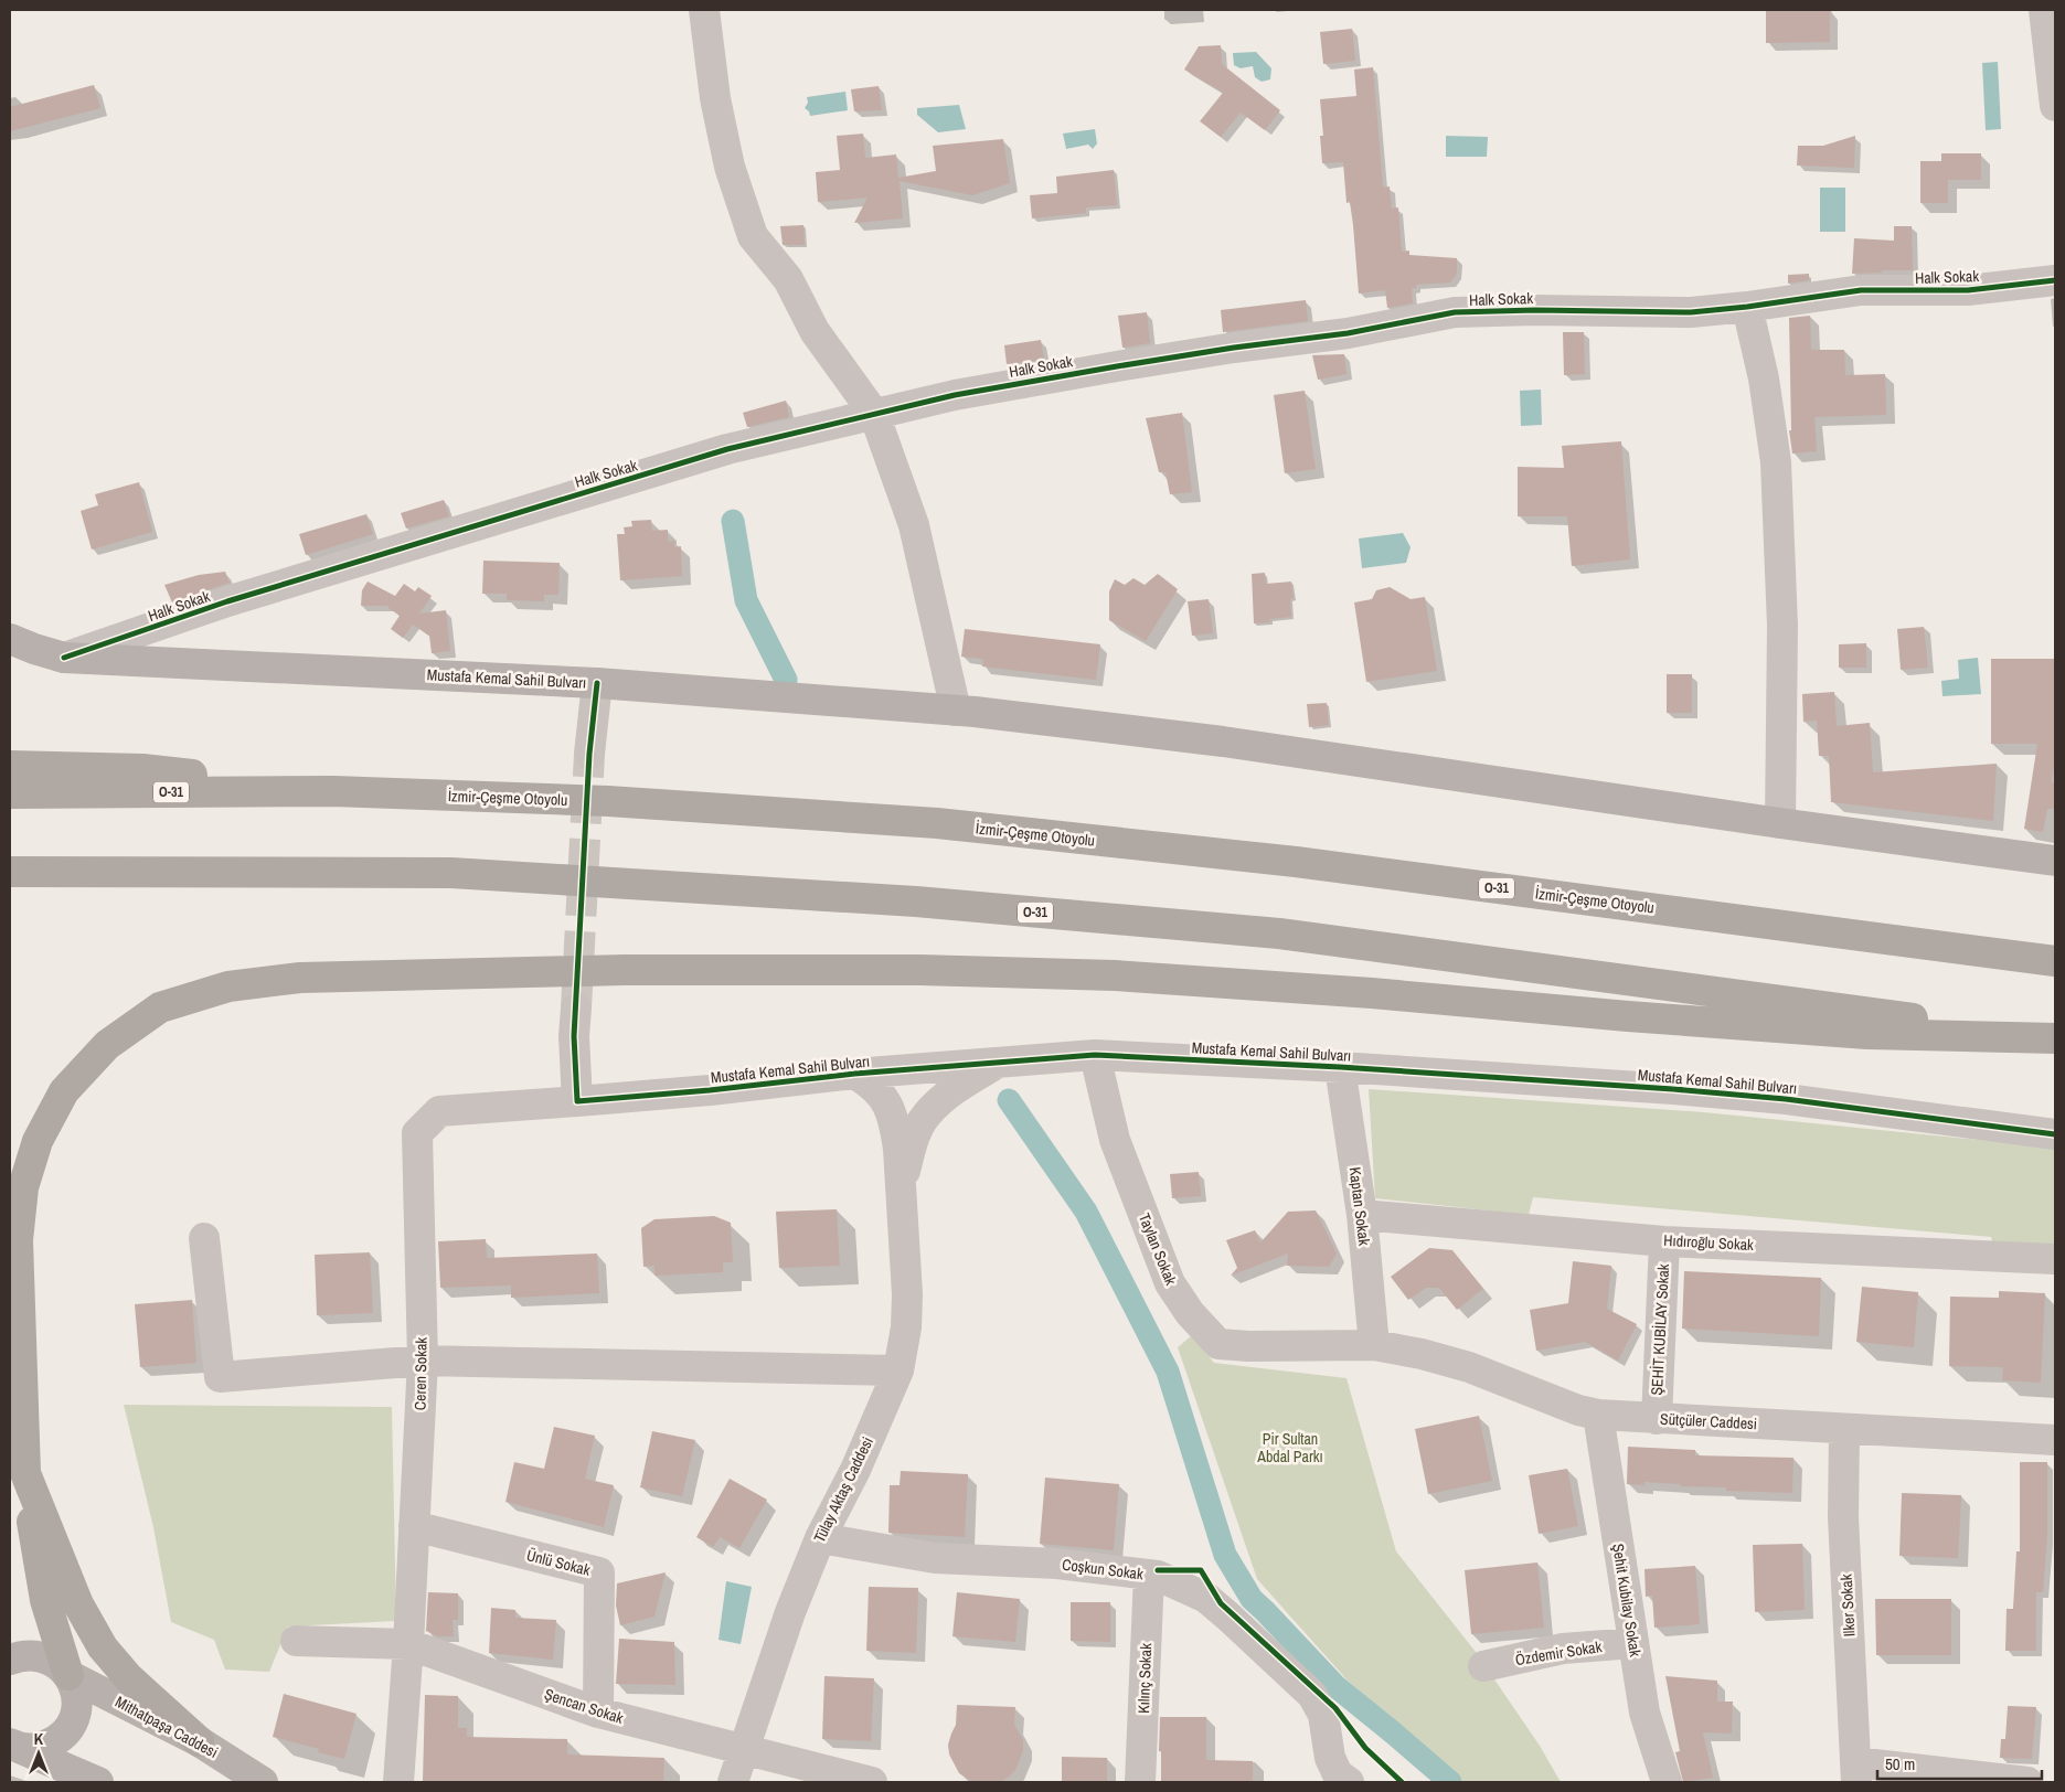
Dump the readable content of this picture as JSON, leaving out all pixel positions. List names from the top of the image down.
{
  "streets": {
    "highway": ["O-31", "İzmir-Çeşme Otoyolu"],
    "main road": ["Mustafa Kemal Sahil Bulvarı", "Mithatpaşa Caddesi"],
    "street": [
      "Halk Sokak",
      "Kaptan Sokak",
      "Hıdıroğlu Sokak",
      "Taylan Sokak",
      "ŞEHİT KUBİLAY Sokak",
      "Ceren Sokak",
      "Sütçüler Caddesi",
      "Tülay Aktaş Caddesi",
      "Ünlü Sokak",
      "Coşkun Sokak",
      "Şehit Kubilay Sokak",
      "Ilker Sokak",
      "Özdemir Sokak",
      "Kılınç Sokak",
      "Şencan Sokak"
    ]
  },
  "crossings": [
    ["Halk Sokak", "Mustafa Kemal Sahil Bulvarı"],
    ["Mustafa Kemal Sahil Bulvarı", "Kaptan Sokak"],
    ["Mustafa Kemal Sahil Bulvarı", "Taylan Sokak"],
    ["Mustafa Kemal Sahil Bulvarı", "Ceren Sokak"],
    ["Kaptan Sokak", "Hıdıroğlu Sokak"],
    ["Kaptan Sokak", "Taylan Sokak"],
    ["Kaptan Sokak", "Sütçüler Caddesi"],
    ["Hıdıroğlu Sokak", "ŞEHİT KUBİLAY Sokak"],
    ["Taylan Sokak", "Sütçüler Caddesi"],
    ["ŞEHİT KUBİLAY Sokak", "Sütçüler Caddesi"],
    ["Ceren Sokak", "Ünlü Sokak"],
    ["Ceren Sokak", "Şencan Sokak"],
    ["Sütçüler Caddesi", "Şehit Kubilay Sokak"],
    ["Sütçüler Caddesi", "Ilker Sokak"],
    ["Tülay Aktaş Caddesi", "Coşkun Sokak"],
    ["Tülay Aktaş Caddesi", "Şencan Sokak"],
    ["Ünlü Sokak", "Şencan Sokak"],
    ["Coşkun Sokak", "Kılınç Sokak"],
    ["Şehit Kubilay Sokak", "Özdemir Sokak"]
  ],
  "parks": ["Pir Sultan Abdal Parkı"],
  "scale_bar": "50 m",
  "north": "top"
}
